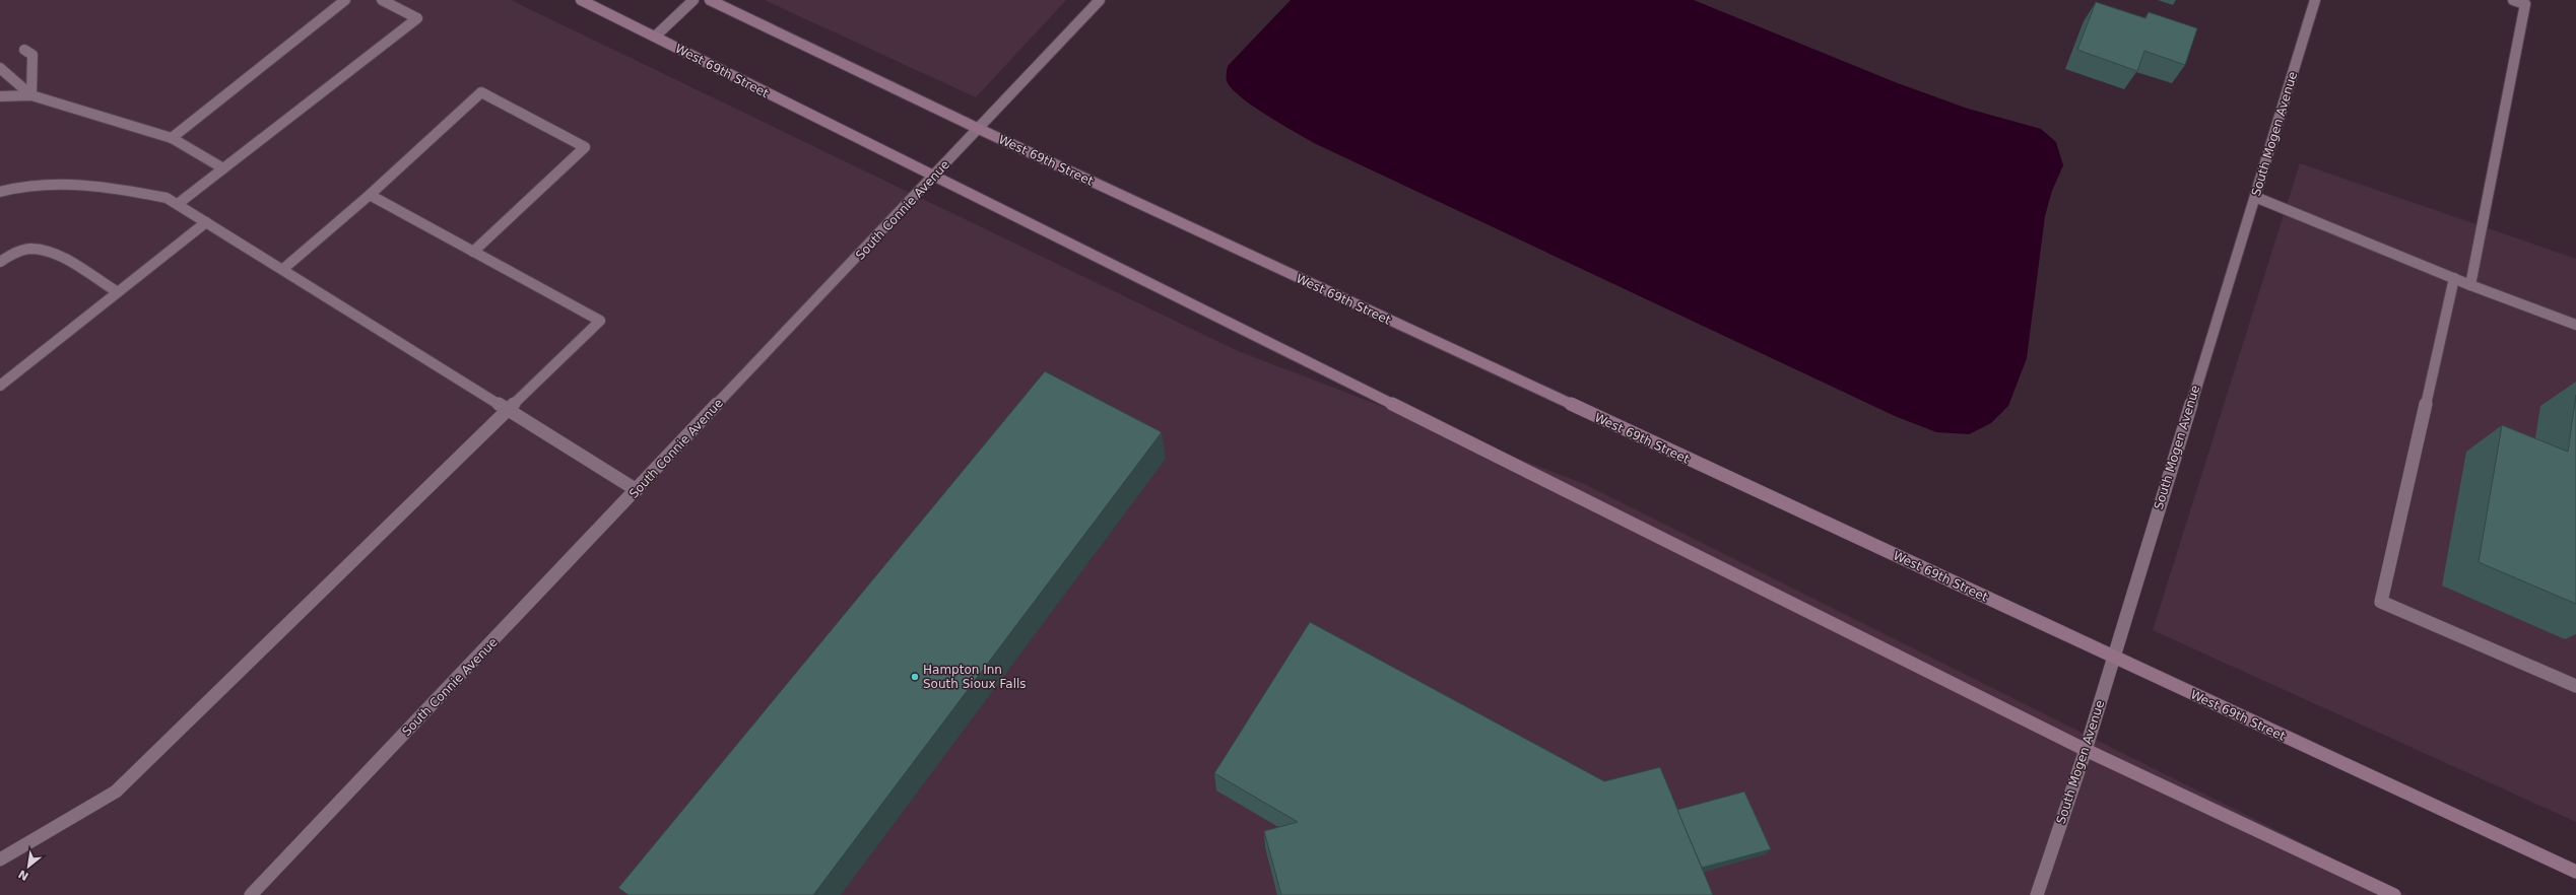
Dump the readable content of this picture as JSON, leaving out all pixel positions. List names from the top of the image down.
{
  "streets": {
    "street": ["West 69th Street", "South Mogen Avenue", "South Connie Avenue"]
  },
  "crossings": [
    ["West 69th Street", "South Mogen Avenue"],
    ["West 69th Street", "South Connie Avenue"]
  ],
  "places": ["Hampton Inn South Sioux Falls"],
  "north": "bottom left"
}
